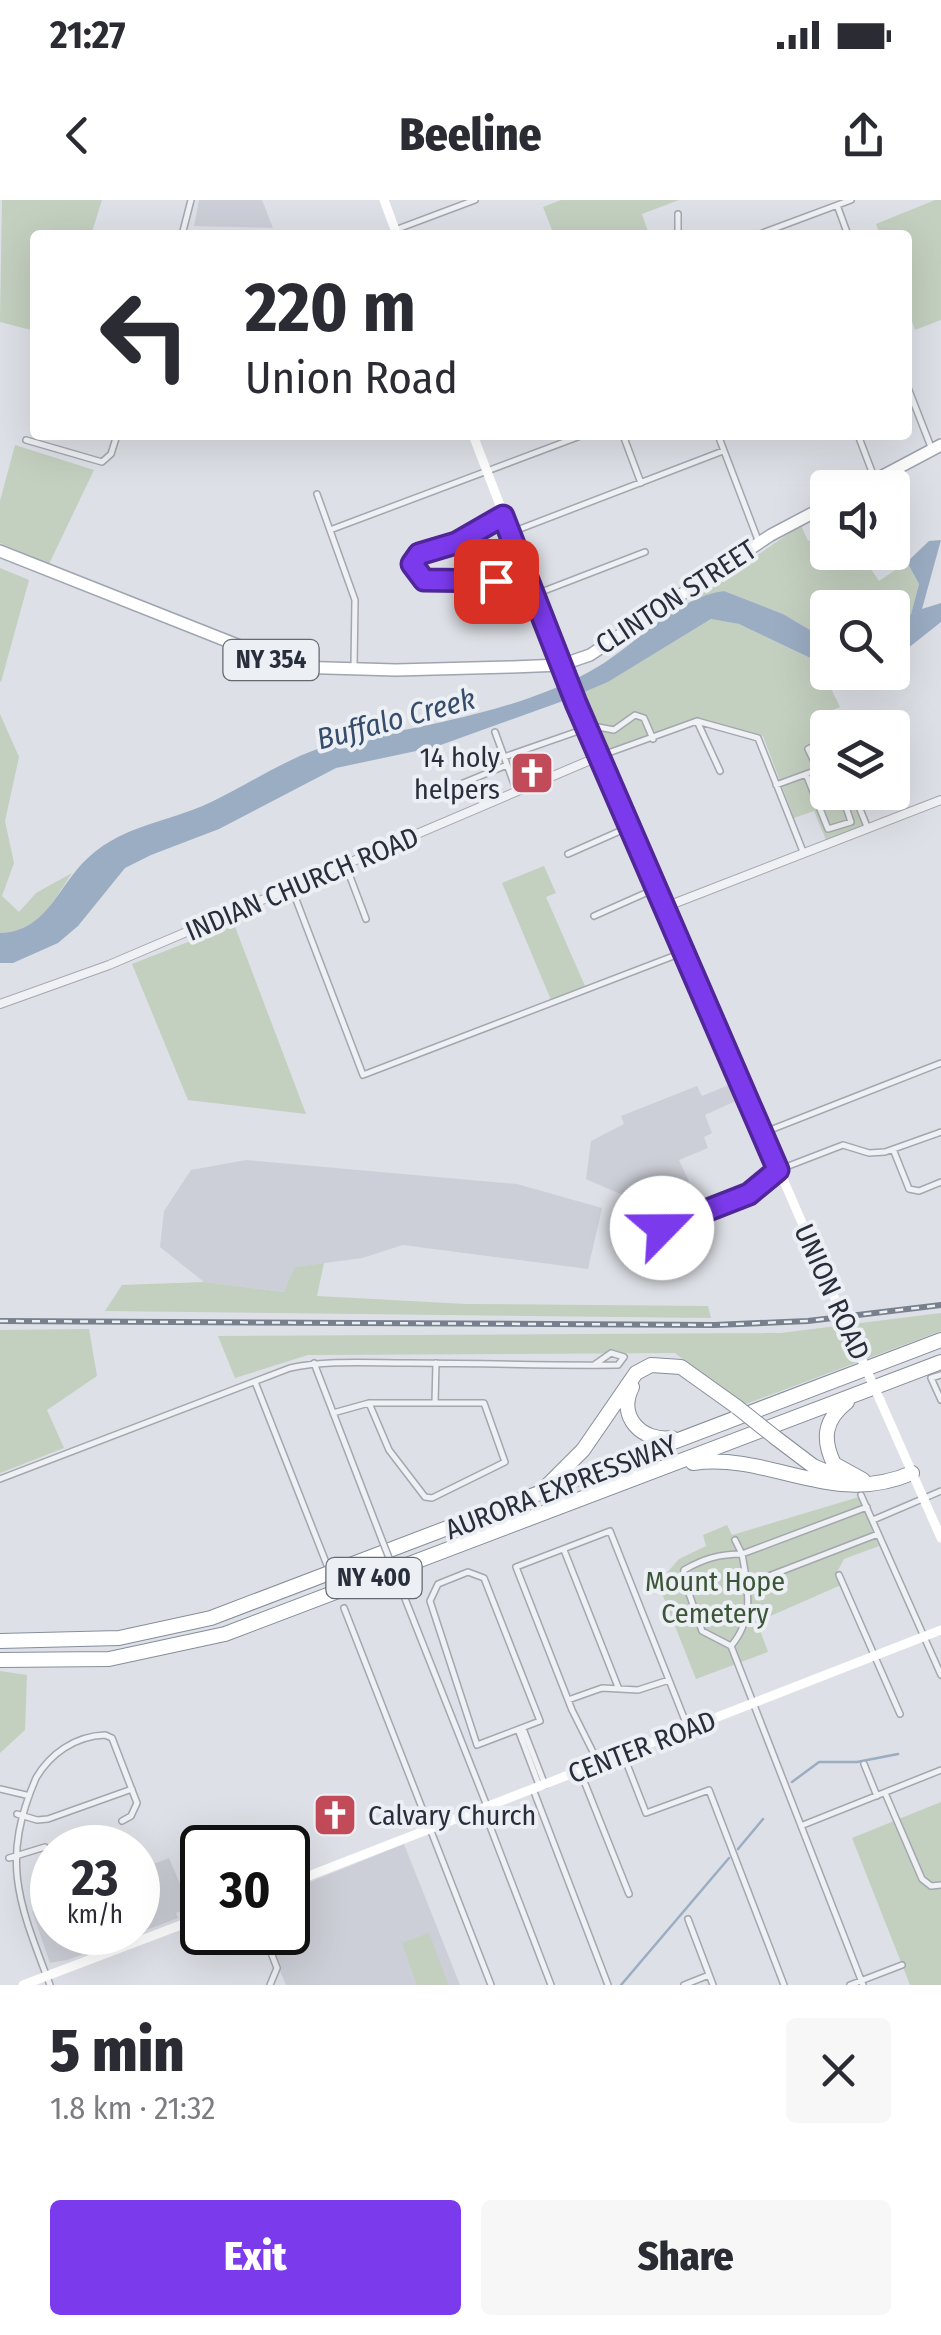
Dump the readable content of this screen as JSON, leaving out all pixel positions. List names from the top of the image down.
{
  "streets": {
    "highway": ["AURORA EXPRESSWAY", "NY 400"],
    "main road": [
      "CLINTON STREET",
      "NY 354",
      "UNION ROAD",
      "CENTER ROAD"
    ],
    "street": ["INDIAN CHURCH ROAD"]
  },
  "crossings": [
    ["CLINTON STREET", "UNION ROAD"],
    ["INDIAN CHURCH ROAD", "UNION ROAD"]
  ],
  "water": ["Buffalo Creek"],
  "parks": ["Mount Hope Cemetery"],
  "places": {
    "church": ["14 holy helpers", "Calvary Church"]
  },
  "page": {
    "status": "21:27",
    "header": "Beeline",
    "turn": ["220 m", "Union Road"],
    "speed": "23 km/h",
    "limit": "30",
    "heading": ["5 min", "1.8 km · 21:32"],
    "buttons": ["Exit", "Share"]
  }
}
